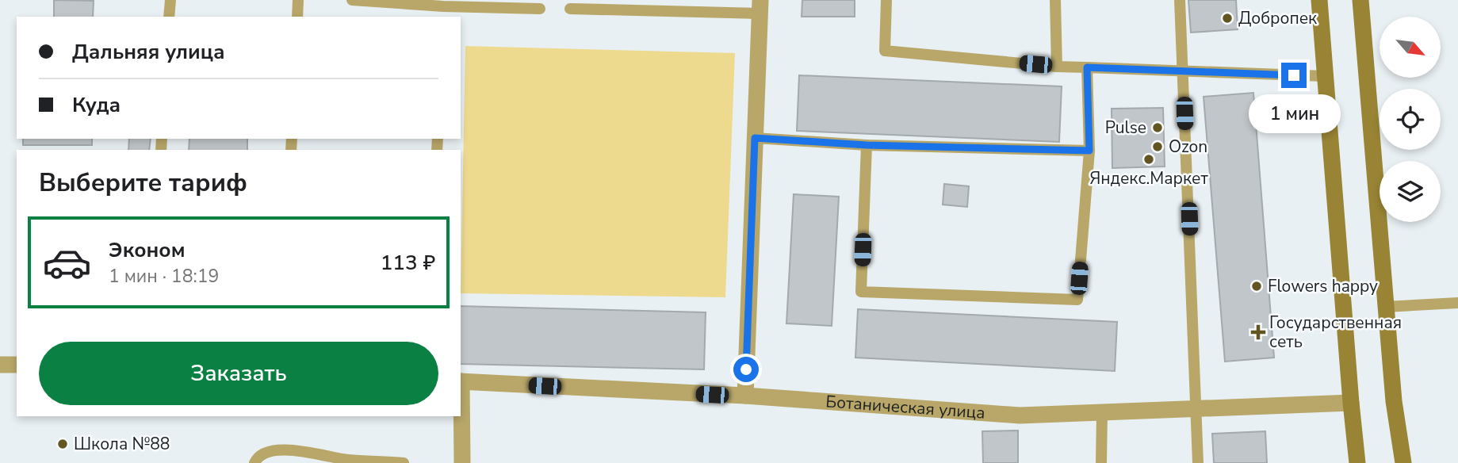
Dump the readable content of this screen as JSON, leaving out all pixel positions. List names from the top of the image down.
{
  "streets": {
    "street": ["Ботаническая улица"]
  },
  "places": {
    "other": [
      "Добропек",
      "Pulse",
      "Ozon",
      "Яндекс.Маркет",
      "Flowers happy",
      "Школа №88"
    ],
    "health": ["Государственная сеть"]
  },
  "north": "bottom right",
  "page": {
    "banner": ["Дальняя улица", "Куда"],
    "bubble": "1 мин",
    "heading": "Выберите тариф",
    "list": [
      {
        "name": "Эконом",
        "note": "1 мин · 18:19",
        "value": "113 ₽"
      }
    ],
    "buttons": "Заказать"
  }
}
